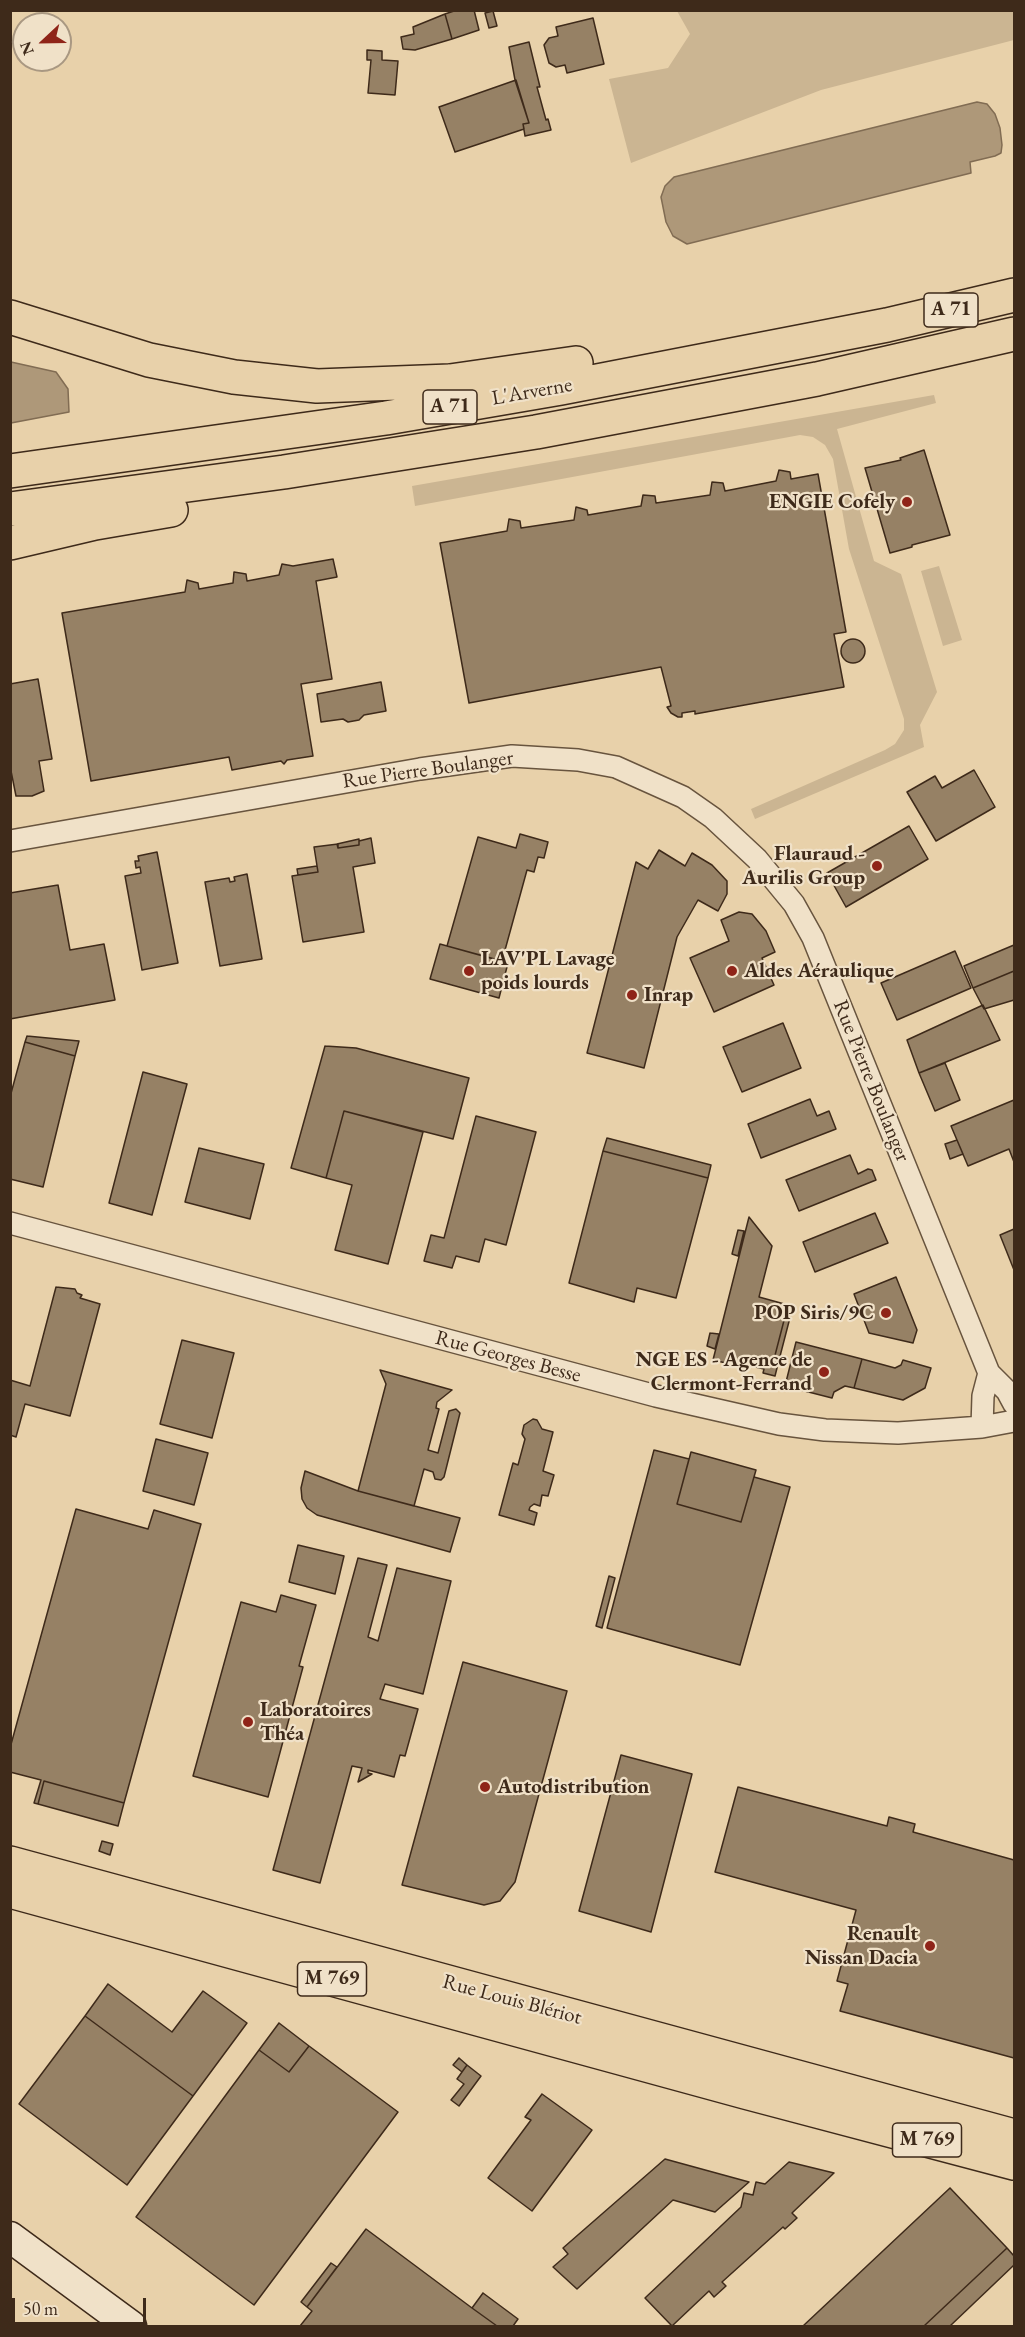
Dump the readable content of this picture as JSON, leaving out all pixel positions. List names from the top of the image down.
{
  "streets": {
    "main road": [
      "A 71",
      "L'Arverne",
      "M 769",
      "Rue Louis Blériot"
    ],
    "street": ["Rue Pierre Boulanger", "Rue Georges Besse"]
  },
  "places": [
    "ENGIE Cofely",
    "Flauraud - Aurilis Group",
    "LAV'PL Lavage poids lourds",
    "Aldes Aéraulique",
    "Inrap",
    "POP Siris/9C",
    "NGE ES - Agence de Clermont-Ferrand",
    "Laboratoires Théa",
    "Autodistribution",
    "Renault Nissan Dacia"
  ],
  "scale_bar": "50 m",
  "north": "left"
}
